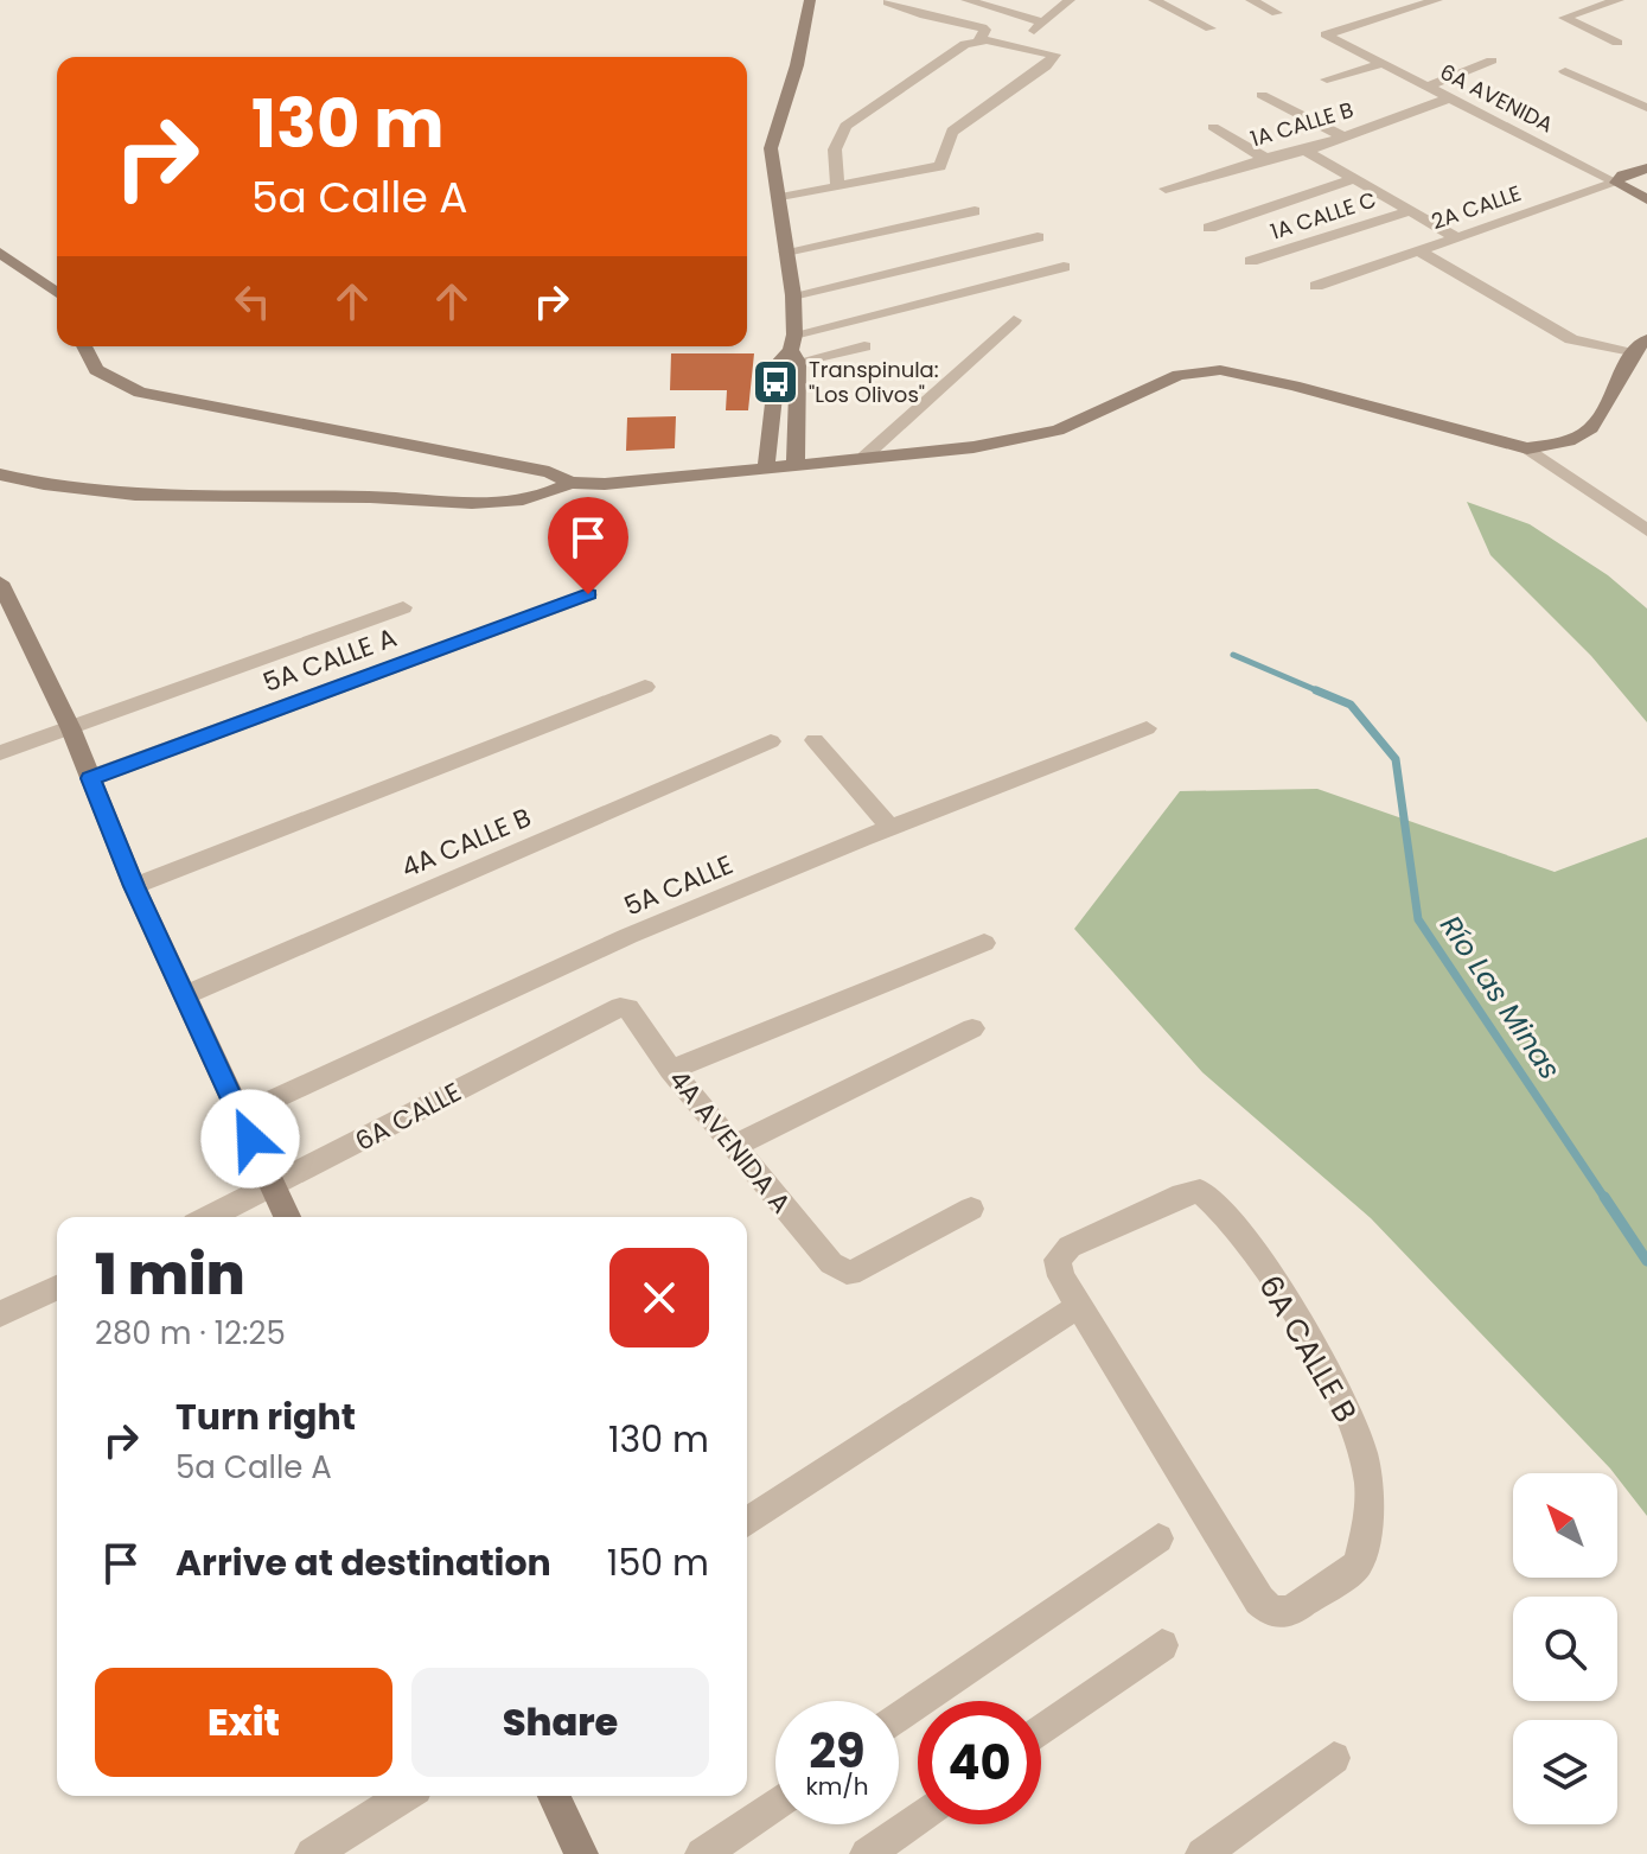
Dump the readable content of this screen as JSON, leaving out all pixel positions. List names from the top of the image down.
{
  "streets": {
    "street": [
      "6A AVENIDA",
      "1A CALLE B",
      "2A CALLE",
      "1A CALLE C",
      "5A CALLE A",
      "4A CALLE B",
      "5A CALLE",
      "6A CALLE",
      "4A AVENIDA A",
      "6A CALLE B"
    ]
  },
  "crossings": [
    ["6A AVENIDA", "1A CALLE B"],
    ["6A AVENIDA", "2A CALLE"],
    ["6A CALLE", "4A AVENIDA A"]
  ],
  "water": ["Río Las Minas"],
  "places": {
    "bus stop": ["Transpinula: \"Los Olivos\""]
  },
  "north": "top left",
  "page": {
    "turn": ["130 m", "5a Calle A"],
    "heading": ["1 min", "280 m · 12:25"],
    "list": [
      {
        "name": "Turn right",
        "note": "5a Calle A",
        "value": "130 m"
      },
      {
        "name": "Arrive at destination",
        "value": "150 m"
      }
    ],
    "buttons": ["Exit", "Share"],
    "speed": "29 km/h",
    "limit": "40"
  }
}
